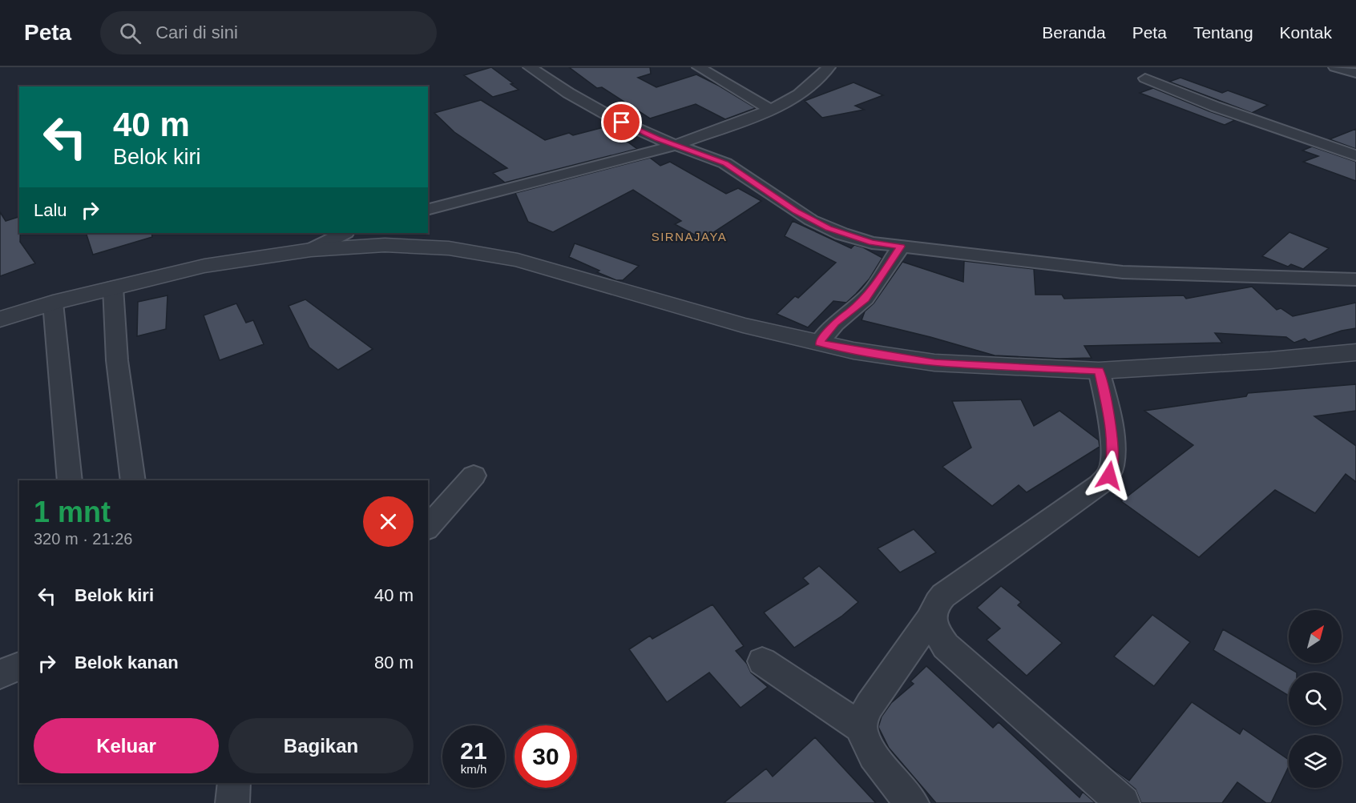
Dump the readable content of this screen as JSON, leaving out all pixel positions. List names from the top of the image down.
{
  "districts": ["SIRNAJAYA"],
  "north": "top right",
  "page": {
    "header": "Peta",
    "search": "Cari di sini",
    "nav": [
      "Beranda",
      "Peta",
      "Tentang",
      "Kontak"
    ],
    "turn": ["40 m", "Belok kiri"],
    "then": "Lalu",
    "heading": ["1 mnt", "320 m · 21:26"],
    "list": [
      {
        "name": "Belok kiri",
        "value": "40 m"
      },
      {
        "name": "Belok kanan",
        "value": "80 m"
      }
    ],
    "buttons": ["Keluar", "Bagikan"],
    "speed": "21 km/h",
    "limit": "30"
  }
}
